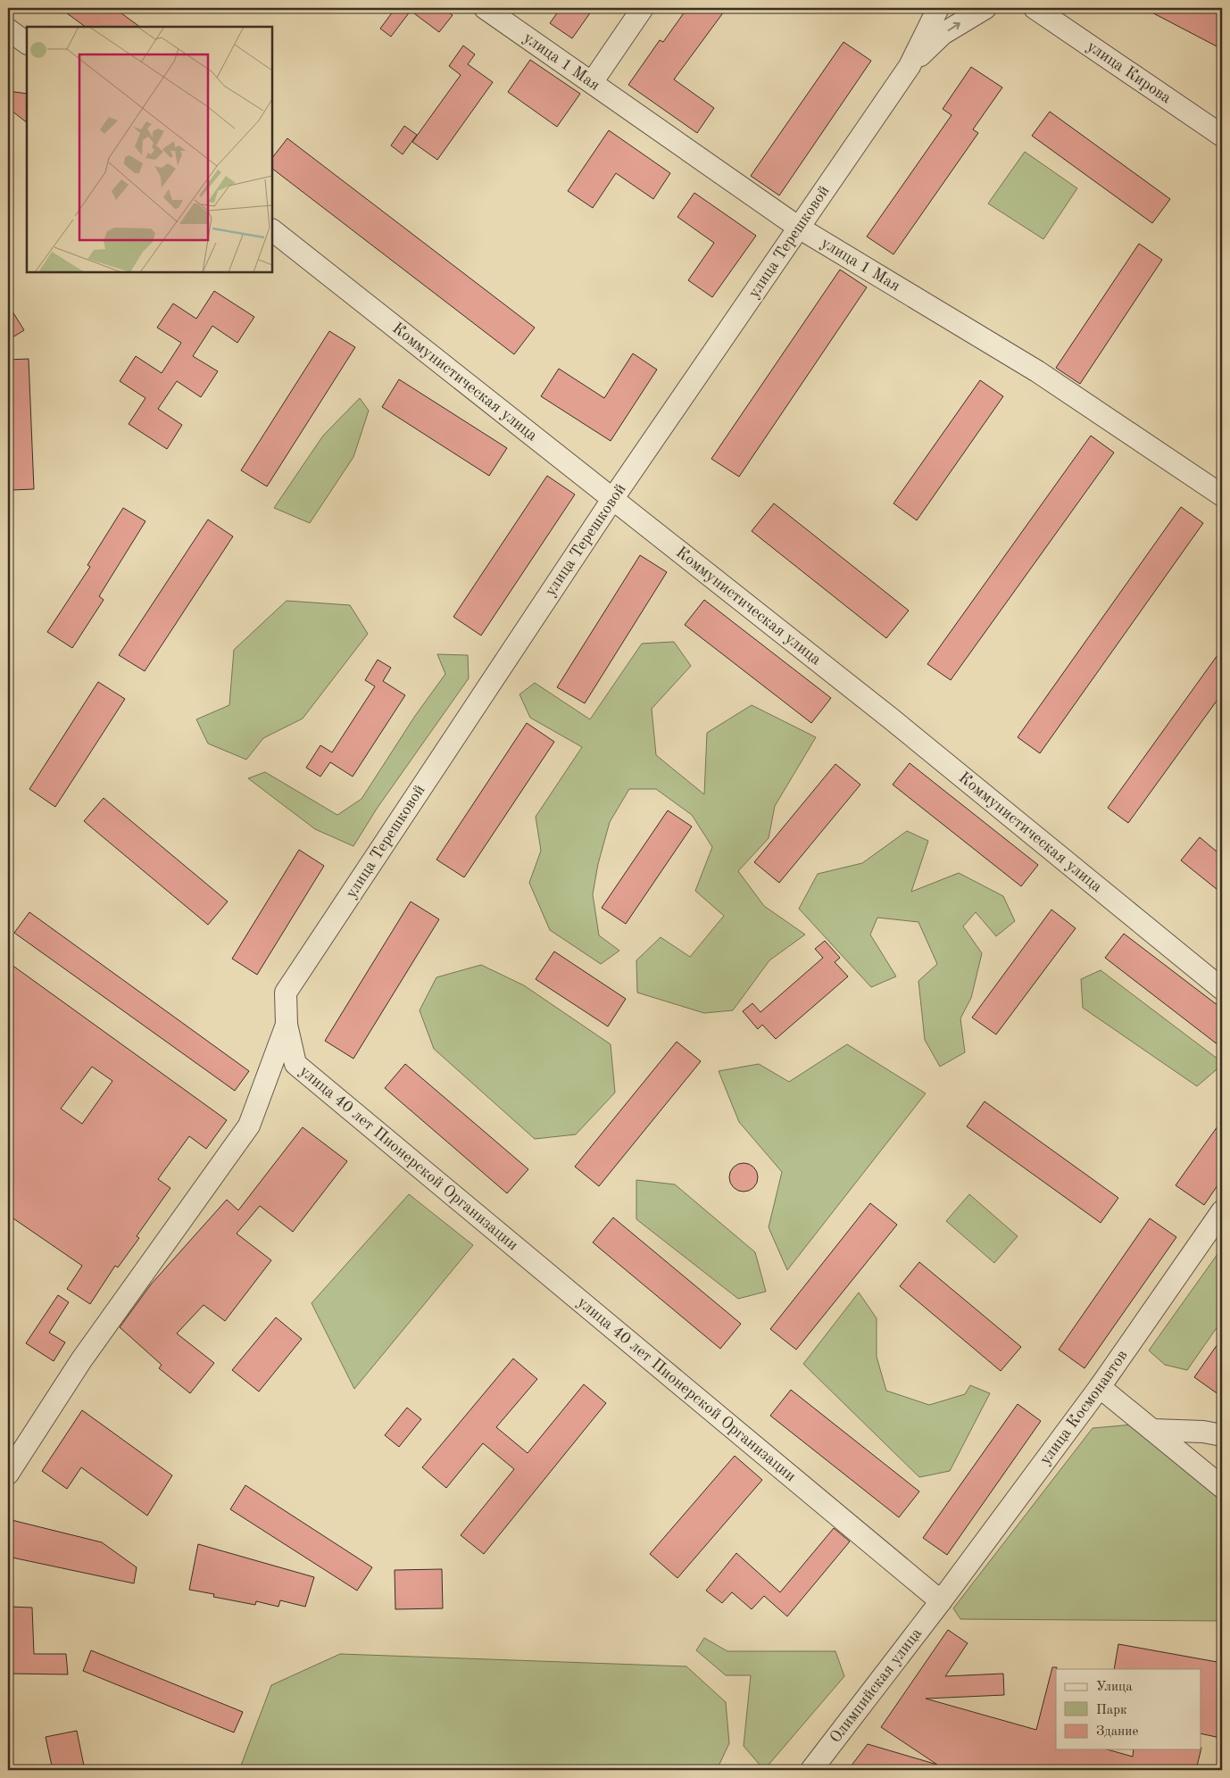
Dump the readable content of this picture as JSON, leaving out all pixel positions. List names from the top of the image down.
{
  "streets": {
    "street": [
      "улица 1 Мая",
      "улица Кирова",
      "улица Терешковой",
      "Коммунистическая улица",
      "улица 40 лет Пионерской Организации",
      "улица Космонавтов",
      "Олимпийская улица"
    ]
  },
  "crossings": [
    ["улица 1 Мая", "улица Терешковой"],
    ["улица Терешковой", "Коммунистическая улица"],
    ["улица Терешковой", "улица 40 лет Пионерской Организации"],
    ["улица 40 лет Пионерской Организации", "улица Космонавтов"],
    ["улица 40 лет Пионерской Организации", "Олимпийская улица"],
    ["улица Космонавтов", "Олимпийская улица"]
  ],
  "legend": ["Улица", "Парк", "Здание"]
}
